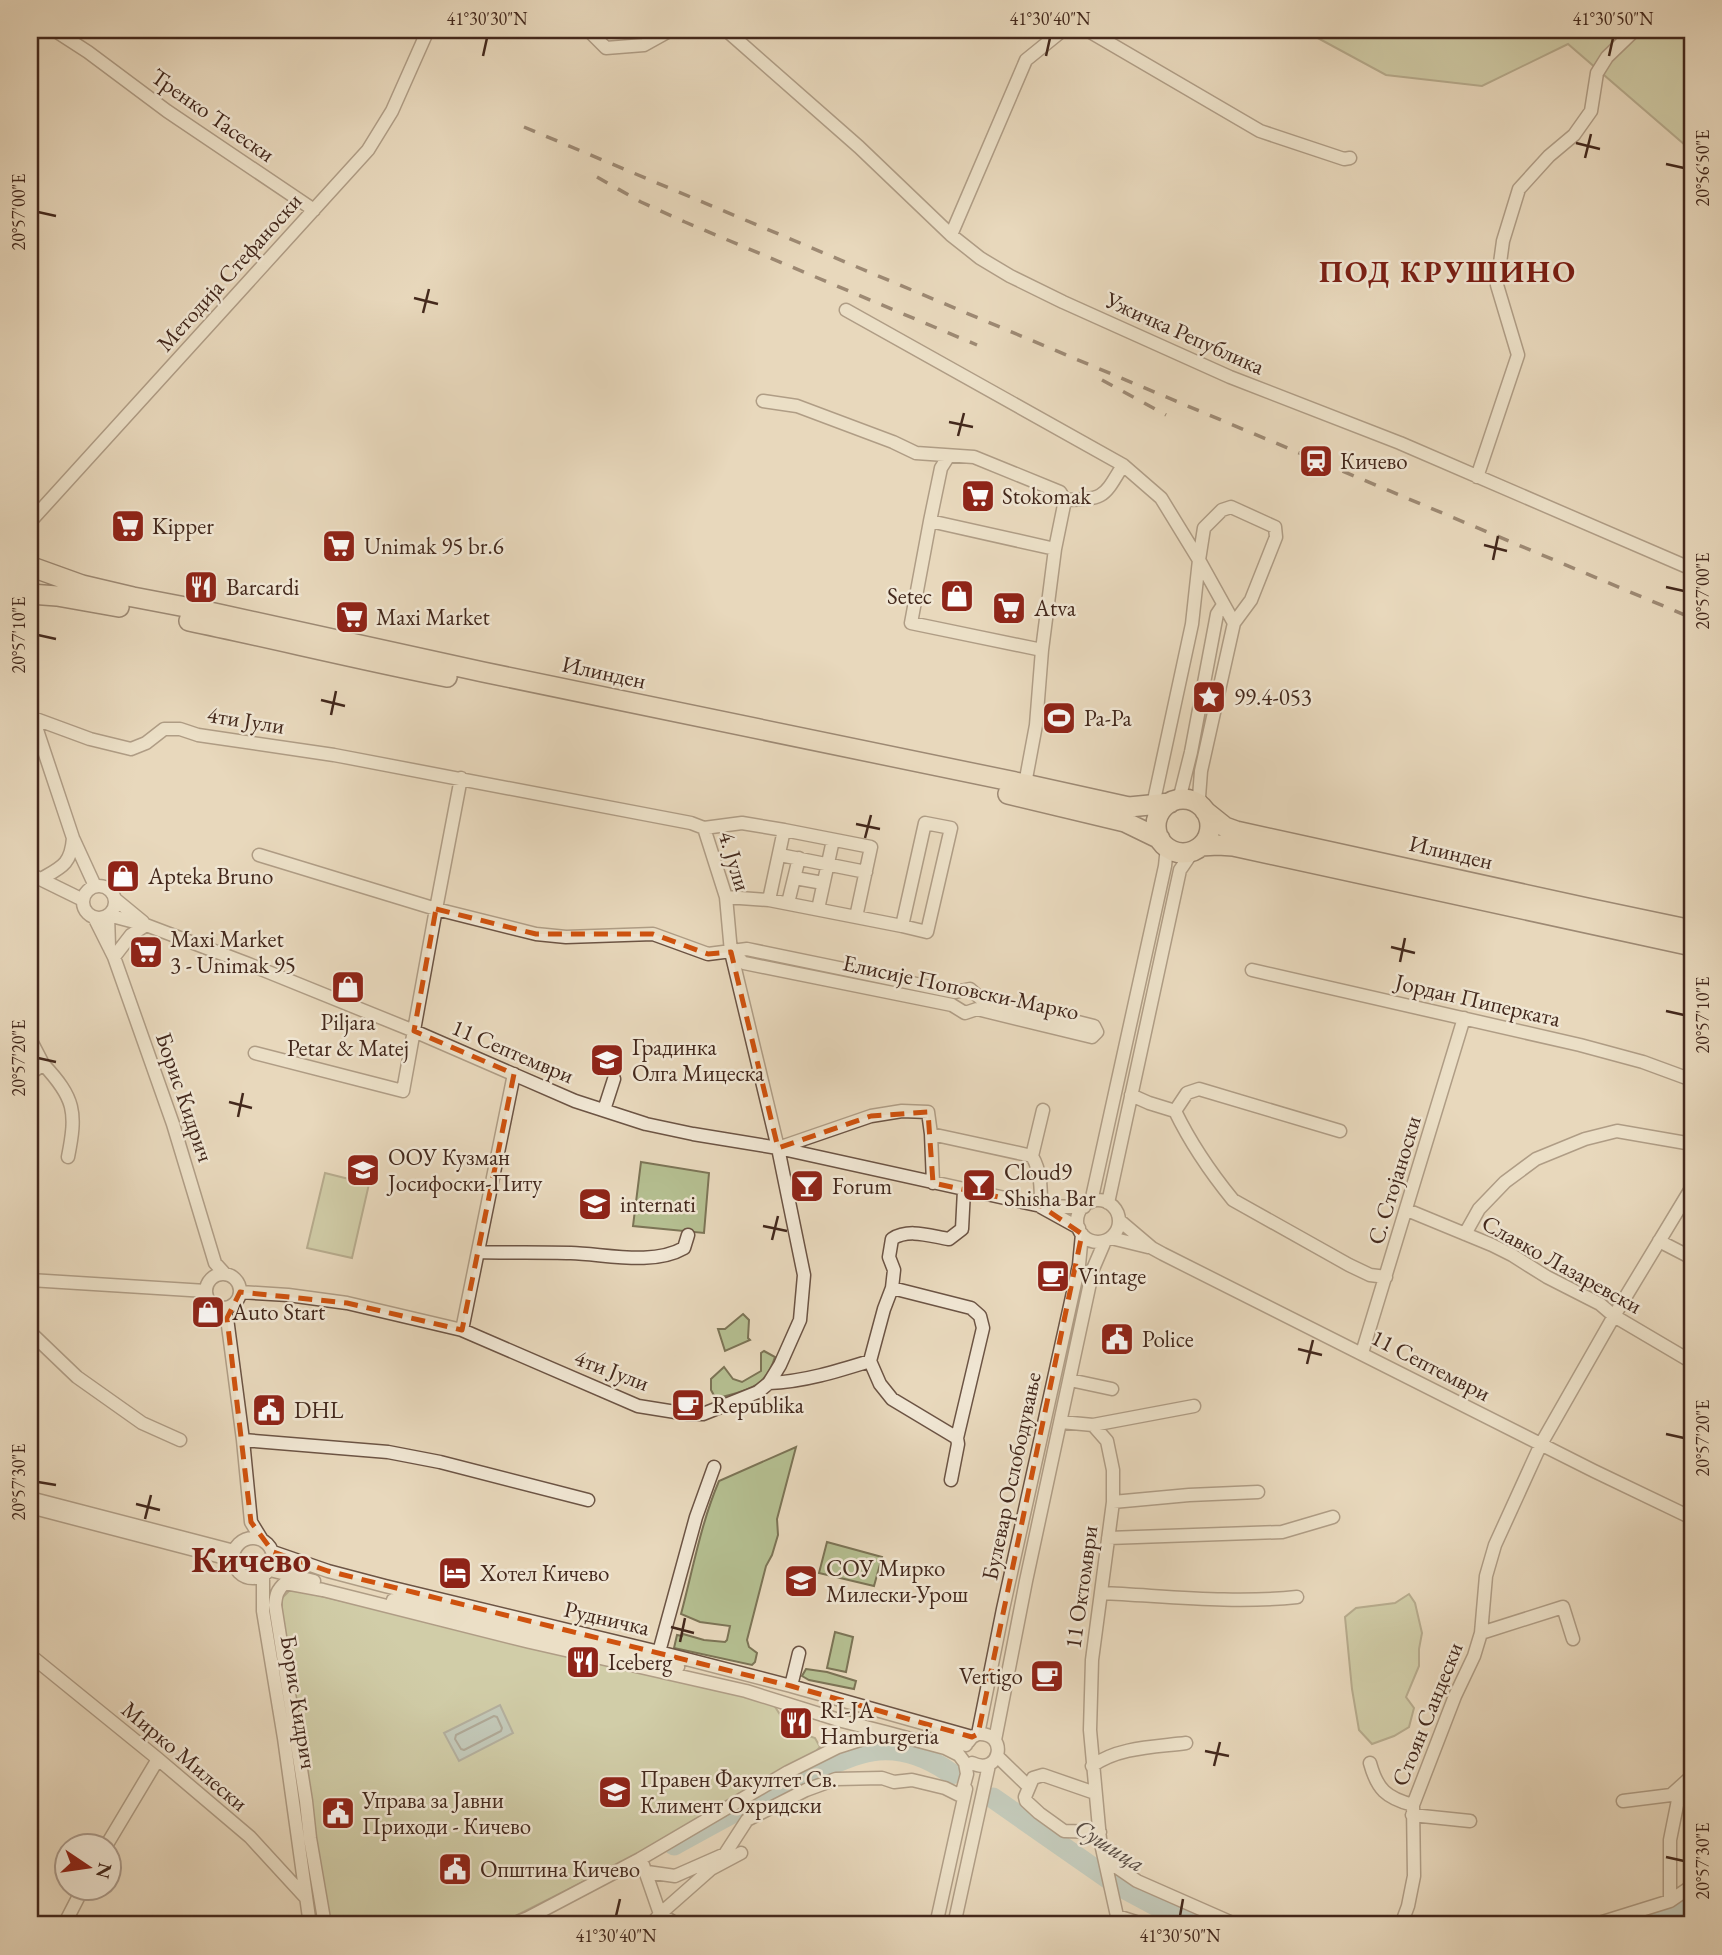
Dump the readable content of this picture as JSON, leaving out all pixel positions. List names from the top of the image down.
{
  "streets": {
    "main road": ["Илинден"],
    "street": [
      "Тренко Тасески",
      "Методија Стефаноски",
      "Ужичка Република",
      "4ти Јули",
      "4. Јули",
      "Елисије Поповски-Марко",
      "Јордан Пиперката",
      "11 Септември",
      "Борис Кидрич",
      "С. Стојаноски",
      "Славко Лазаревски",
      "Булевар Ослободување",
      "11 Октомври",
      "Рудничка",
      "Стоян Сандески",
      "Мирко Милески"
    ]
  },
  "crossings": [
    ["Тренко Тасески", "Методија Стефаноски"],
    ["4ти Јули", "4. Јули"],
    ["4. Јули", "Елисије Поповски-Марко"],
    ["4. Јули", "11 Септември"],
    ["Јордан Пиперката", "С. Стојаноски"],
    ["11 Септември", "С. Стојаноски"],
    ["11 Септември", "Булевар Ослободување"],
    ["11 Септември", "Стоян Сандески"],
    ["Борис Кидрич", "Рудничка"],
    ["Борис Кидрич", "Мирко Милески"],
    ["С. Стојаноски", "Славко Лазаревски"],
    ["Славко Лазаревски", "Стоян Сандески"],
    ["Булевар Ослободување", "Рудничка"]
  ],
  "districts": ["ПОД КРУШИНО", "Кичево"],
  "water": ["Сушица"],
  "places": {
    "station": ["Кичево"],
    "supermarket": [
      "Stokomak",
      "Kipper",
      "Unimak 95 br.6",
      "Atva",
      "Maxi Market",
      "Maxi Market 3 - Unimak 95"
    ],
    "restaurant": ["Barcardi", "Iceberg", "RI-JA Hamburgeria"],
    "shop": [
      "Setec",
      "Apteka Bruno",
      "Piljara Petar & Matej",
      "Auto Start"
    ],
    "place": ["99.4-053"],
    "sports": ["Ра-Ра"],
    "school or university": [
      "Градинка Олга Мицеска",
      "ООУ Кузман Јосифоски-Питу",
      "internati",
      "СОУ Мирко Милески-Урош",
      "Правен Факултет Св. Климент Охридски"
    ],
    "bar": ["Cloud9 Shisha Bar", "Forum"],
    "cafe": ["Vintage", "Republika", "Vertigo"],
    "public building": [
      "Police",
      "DHL",
      "Управа за Јавни Приходи - Кичево",
      "Општина Кичево"
    ],
    "hotel": ["Хотел Кичево"]
  },
  "north": "right",
  "coordinates": [
    "41°30'30\"N",
    "41°30'40\"N",
    "41°30'50\"N",
    "20°56'50\"E",
    "20°57'00\"E",
    "20°57'10\"E",
    "20°57'20\"E",
    "20°57'30\"E"
  ]
}
